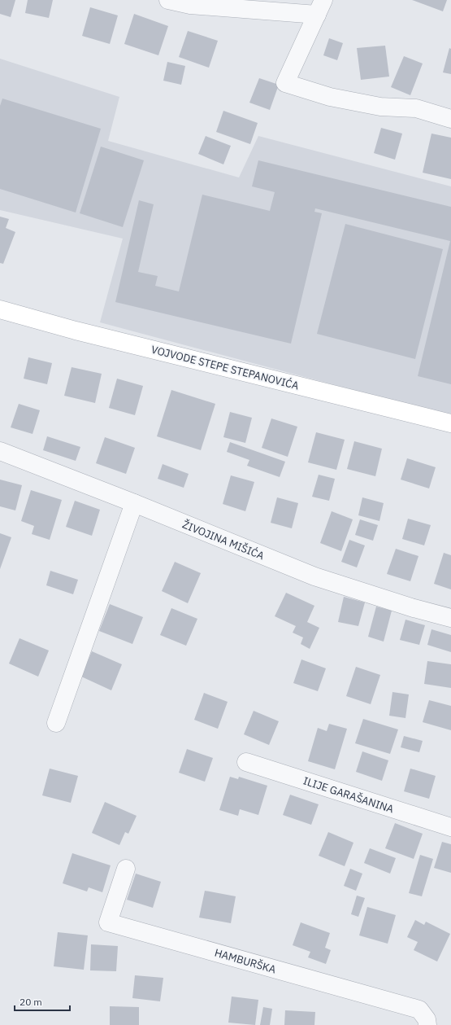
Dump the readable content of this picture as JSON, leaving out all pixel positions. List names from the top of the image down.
{
  "streets": {
    "street": [
      "VOJVODE STEPE STEPANOVIĆA",
      "ŽIVOJINA MIŠIĆA",
      "ILIJE GARAŠANINA",
      "HAMBURŠKA"
    ]
  },
  "scale_bar": "20 m"
}
